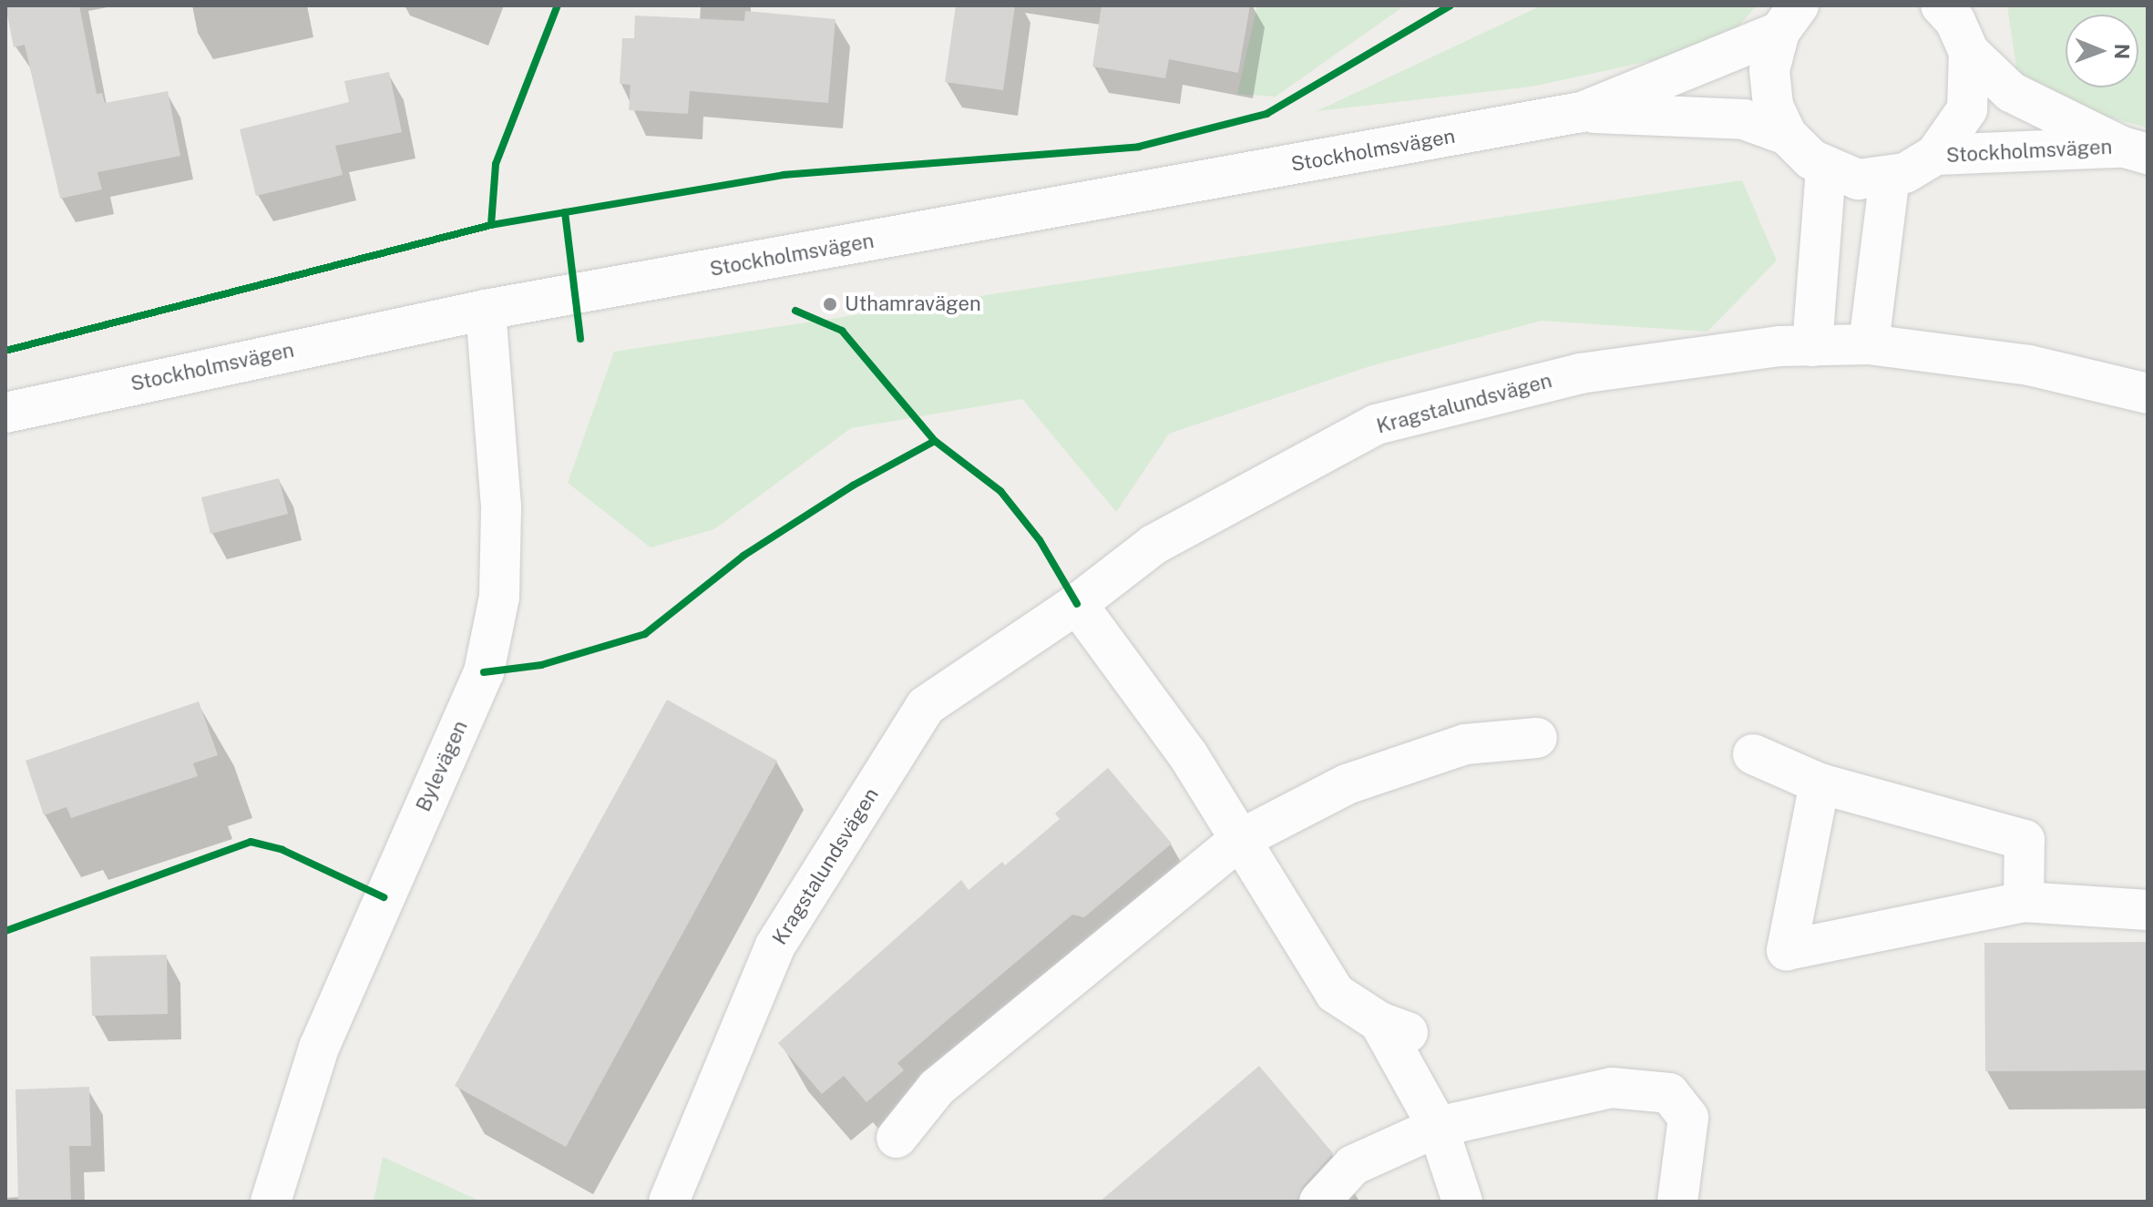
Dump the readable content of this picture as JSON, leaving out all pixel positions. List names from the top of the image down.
{
  "streets": {
    "street": ["Stockholmsvägen", "Kragstalundsvägen", "Bylevägen"]
  },
  "crossings": [
    ["Stockholmsvägen", "Bylevägen"]
  ],
  "places": ["Uthamravägen"],
  "north": "right"
}
